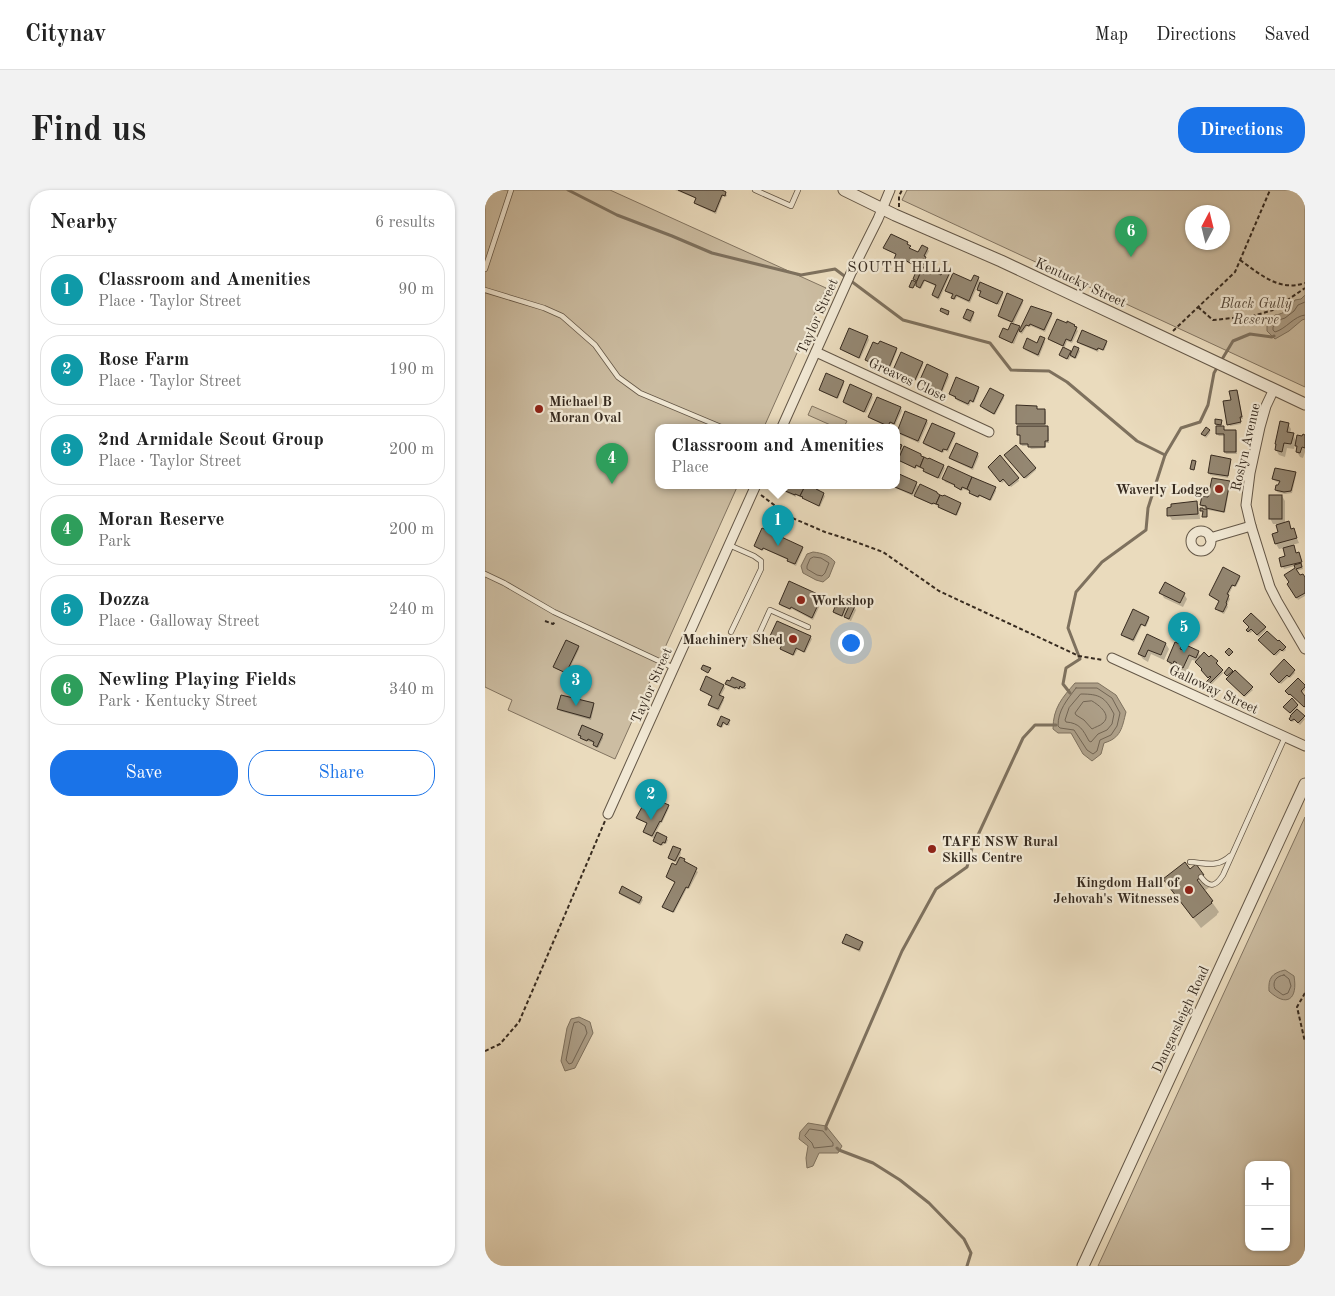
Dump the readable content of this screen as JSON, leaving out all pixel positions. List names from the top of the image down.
{
  "streets": {
    "street": [
      "Kentucky Street",
      "Taylor Street",
      "Greaves Close",
      "Roslyn Avenue",
      "Galloway Street",
      "Dangarsleigh Road"
    ]
  },
  "crossings": [
    ["Kentucky Street", "Taylor Street"],
    ["Kentucky Street", "Roslyn Avenue"],
    ["Taylor Street", "Greaves Close"]
  ],
  "districts": ["SOUTH HILL"],
  "parks": ["Black Gully Reserve"],
  "places": [
    "Michael B Moran Oval",
    "Waverly Lodge",
    "Workshop",
    "Machinery Shed",
    "TAFE NSW Rural Skills Centre",
    "Kingdom Hall of Jehovah's Witnesses"
  ],
  "north": "top",
  "page": {
    "header": "Citynav",
    "nav": ["Map", "Directions", "Saved"],
    "buttons": [
      "Directions",
      ["Save", "Share"]
    ],
    "title": "Find us",
    "heading": ["Nearby", "6 results"],
    "pins": [
      "6",
      "4",
      "1",
      "5",
      "3",
      "2"
    ],
    "list": [
      {
        "mark": "1",
        "name": "Classroom and Amenities",
        "note": "Place · Taylor Street",
        "value": "90 m"
      },
      {
        "mark": "2",
        "name": "Rose Farm",
        "note": "Place · Taylor Street",
        "value": "190 m"
      },
      {
        "mark": "3",
        "name": "2nd Armidale Scout Group",
        "note": "Place · Taylor Street",
        "value": "200 m"
      },
      {
        "mark": "4",
        "name": "Moran Reserve",
        "note": "Park",
        "value": "200 m"
      },
      {
        "mark": "5",
        "name": "Dozza",
        "note": "Place · Galloway Street",
        "value": "240 m"
      },
      {
        "mark": "6",
        "name": "Newling Playing Fields",
        "note": "Park · Kentucky Street",
        "value": "340 m"
      }
    ],
    "popup": ["Classroom and Amenities", "Place"],
    "map_buttons": ["+", "−"]
  }
}
